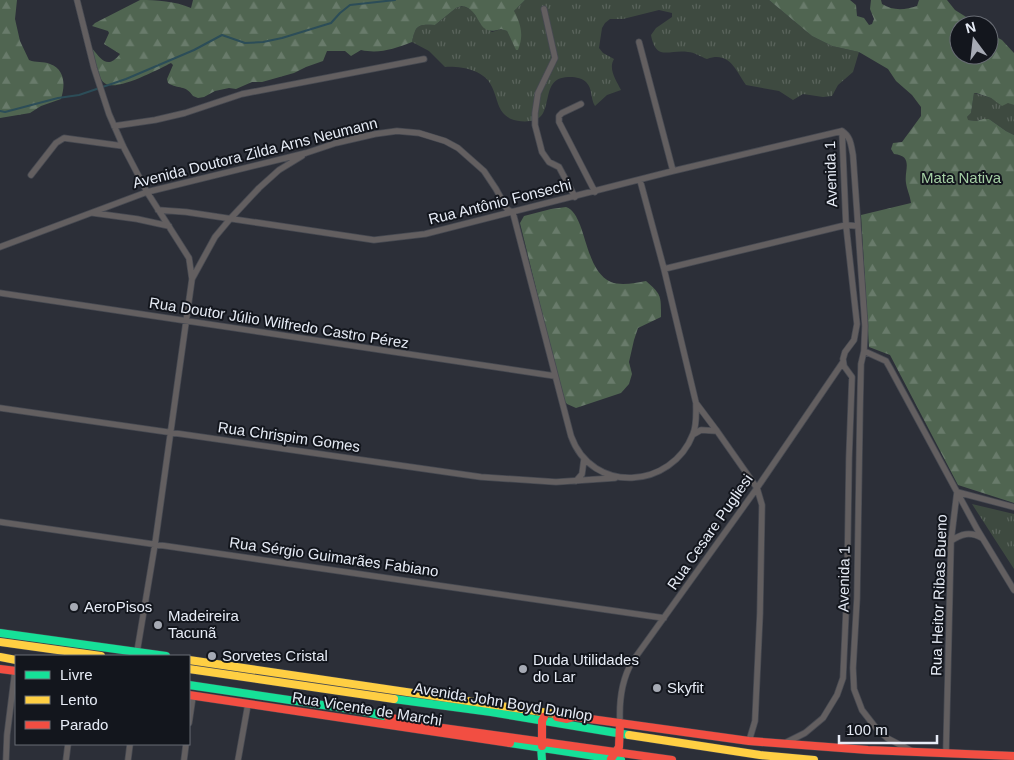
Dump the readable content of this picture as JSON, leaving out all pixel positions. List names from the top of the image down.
{
  "streets": {
    "street": [
      "Avenida Doutora Zilda Arns Neumann",
      "Avenida 1",
      "Rua Antônio Fonsechi",
      "Rua Doutor Júlio Wilfredo Castro Pérez",
      "Rua Chrispim Gomes",
      "Rua Cesare Pugliesi",
      "Rua Sérgio Guimarães Fabiano",
      "Rua Heitor Ribas Bueno",
      "Avenida John Boyd Dunlop",
      "Rua Vicente de Marchi"
    ]
  },
  "crossings": [
    ["Avenida Doutora Zilda Arns Neumann", "Rua Antônio Fonsechi"],
    ["Avenida 1", "Rua Antônio Fonsechi"],
    ["Avenida 1", "Rua Cesare Pugliesi"],
    ["Avenida 1", "Avenida John Boyd Dunlop"],
    ["Rua Cesare Pugliesi", "Rua Sérgio Guimarães Fabiano"],
    ["Rua Cesare Pugliesi", "Avenida John Boyd Dunlop"],
    ["Rua Heitor Ribas Bueno", "Avenida John Boyd Dunlop"]
  ],
  "parks": ["Mata Nativa"],
  "places": [
    "AeroPisos",
    "Madeireira Tacunã",
    "Sorvetes Cristal",
    "Duda Utilidades do Lar",
    "Skyfit"
  ],
  "legend": ["Livre", "Lento", "Parado"],
  "scale_bar": "100 m",
  "north": "top"
}
